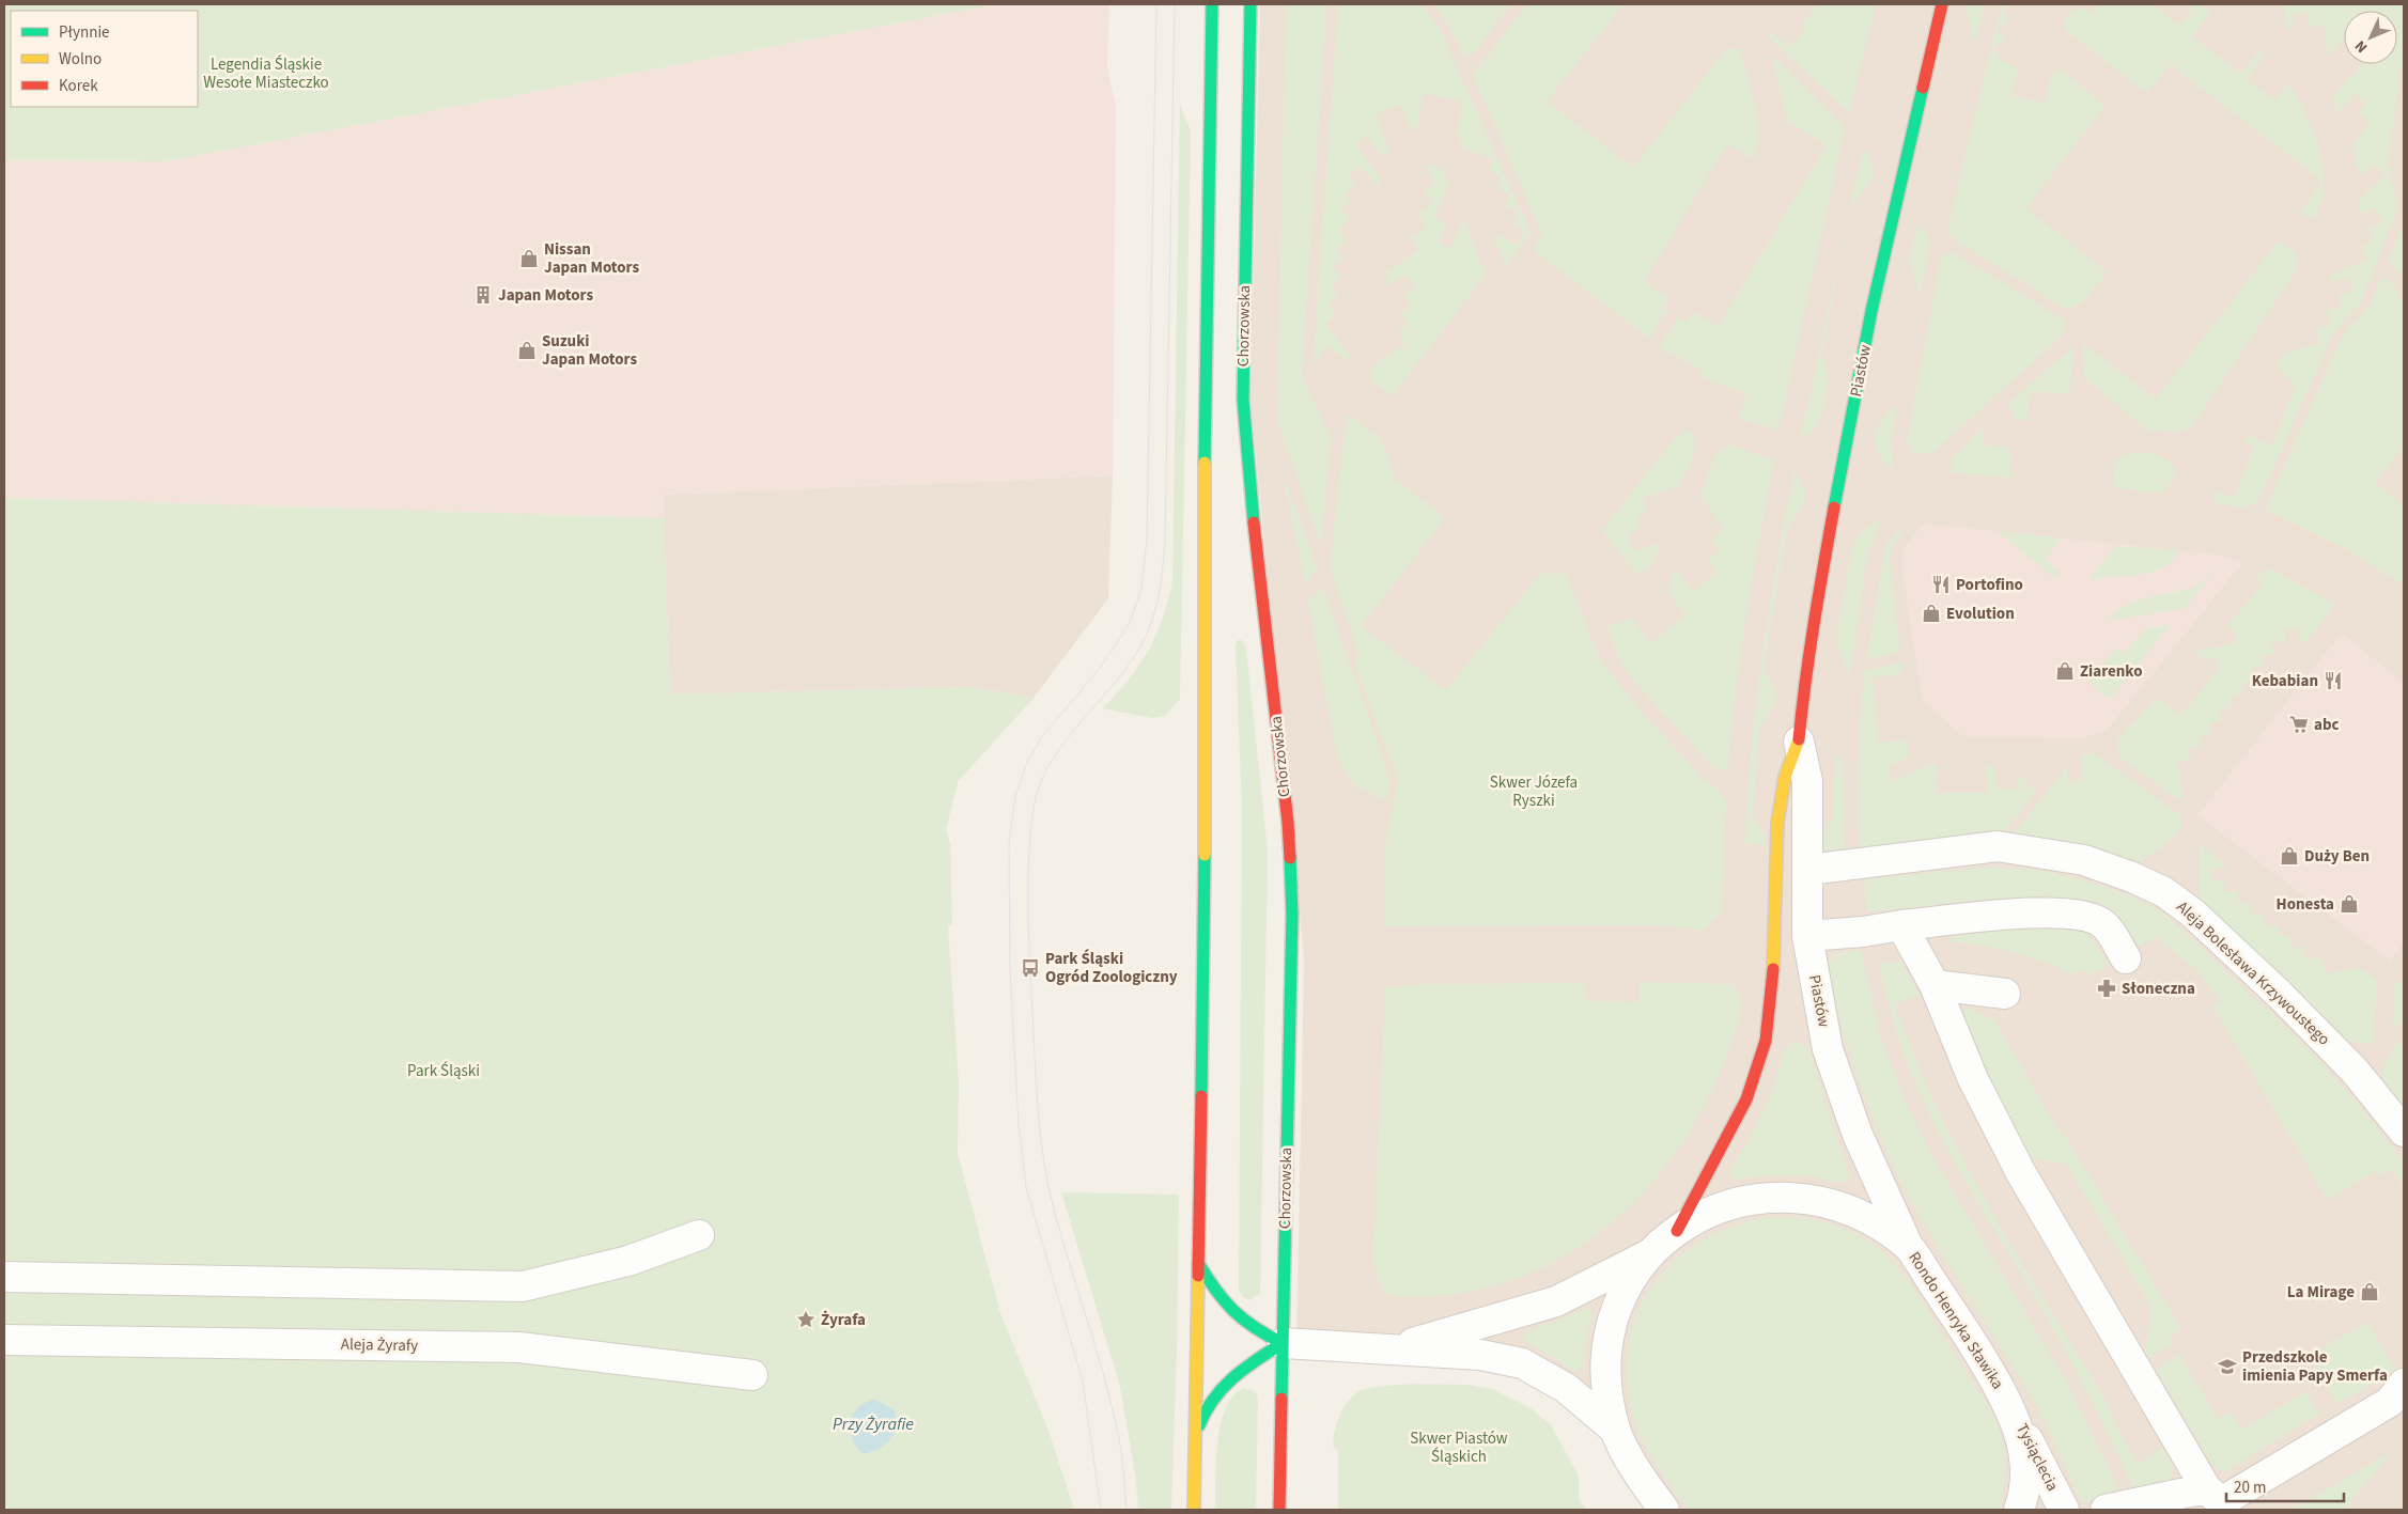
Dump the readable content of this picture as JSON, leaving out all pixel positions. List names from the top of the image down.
{
  "streets": {
    "main road": ["Chorzowska", "Piastów"],
    "street": [
      "Aleja Bolesława Krzywoustego",
      "Rondo Henryka Sławika",
      "Aleja Żyrafy",
      "Tysiąclecia"
    ]
  },
  "crossings": [
    ["Piastów", "Rondo Henryka Sławika"],
    ["Rondo Henryka Sławika", "Tysiąclecia"]
  ],
  "water": ["Przy Żyrafie"],
  "parks": [
    "Legendia Śląskie Wesołe Miasteczko",
    "Skwer Józefa Ryszki",
    "Park Śląski",
    "Skwer Piastów Śląskich"
  ],
  "places": {
    "shop": [
      "Nissan Japan Motors",
      "Suzuki Japan Motors",
      "Evolution",
      "Ziarenko",
      "Duży Ben",
      "Honesta",
      "La Mirage"
    ],
    "building": ["Japan Motors"],
    "restaurant": ["Portofino", "Kebabian"],
    "supermarket": ["abc"],
    "bus stop": ["Park Śląski Ogród Zoologiczny"],
    "pharmacy": ["Słoneczna"],
    "place": ["Żyrafa"],
    "school or university": ["Przedszkole imienia Papy Smerfa"]
  },
  "legend": ["Płynnie", "Wolno", "Korek"],
  "scale_bar": "20 m",
  "north": "bottom left"
}
